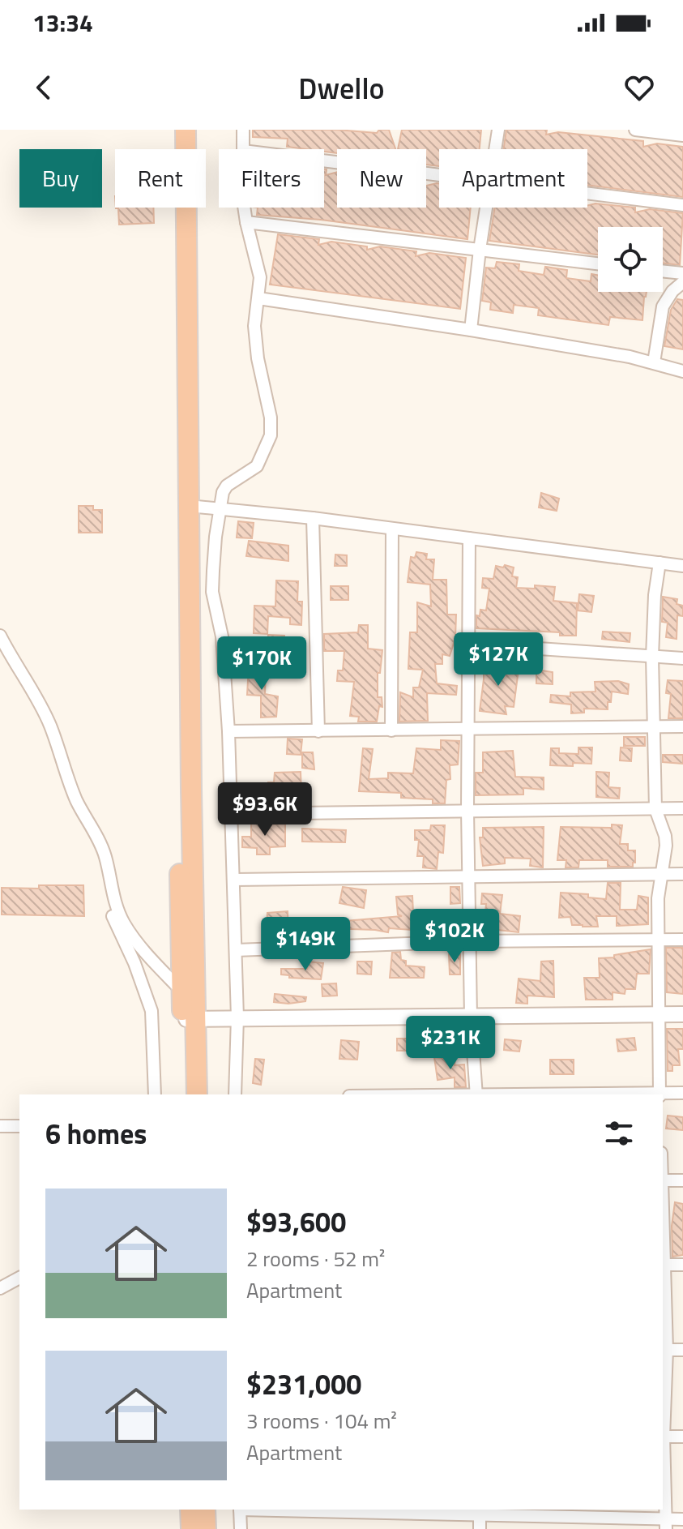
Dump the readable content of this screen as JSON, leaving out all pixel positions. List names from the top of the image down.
{
  "page": {
    "status": "13:34",
    "header": "Dwello",
    "chip": [
      "Buy",
      "Rent",
      "Filters",
      "New",
      "Apartment"
    ],
    "price": [
      "$127K",
      "$170K",
      "$93.6K",
      "$102K",
      "$149K",
      "$231K"
    ],
    "heading": "6 homes",
    "list": [
      {
        "name": "$93,600",
        "note": "2 rooms · 52 m² · Apartment"
      },
      {
        "name": "$231,000",
        "note": "3 rooms · 104 m² · Apartment"
      }
    ]
  }
}
